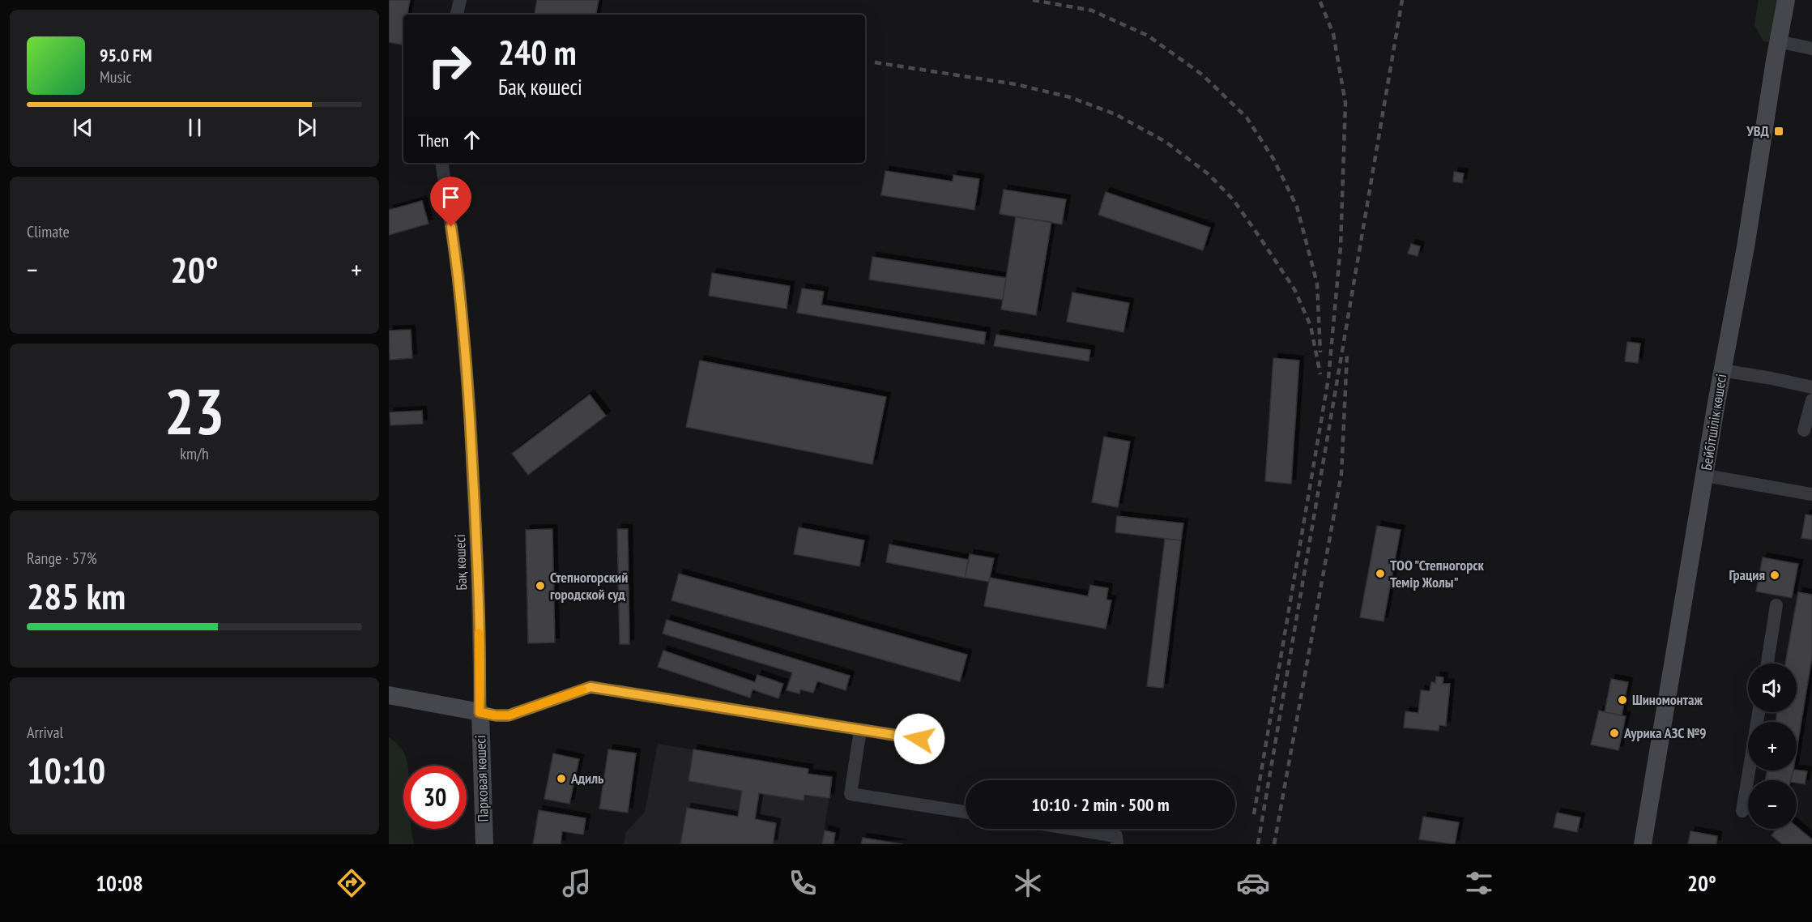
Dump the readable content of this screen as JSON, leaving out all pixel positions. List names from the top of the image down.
{
  "streets": {
    "street": ["Бейбітшілік көшесі", "Бақ көшесі", "Парковая көшесі"]
  },
  "crossings": [
    ["Бақ көшесі", "Парковая көшесі"]
  ],
  "places": {
    "transit": ["УВД"],
    "other": [
      "ТОО \"Степногорск Темiр Жолы\"",
      "Грация",
      "Степногорский городской суд",
      "Шиномонтаж",
      "Аурика АЗС №9",
      "Адиль"
    ]
  },
  "page": {
    "turn": ["240 m", "Бақ көшесі"],
    "song": ["95.0 FM", "Music"],
    "then": "Then",
    "tile": [
      "Climate",
      ["23", "km/h"],
      ["Range · 57%", "285 km"],
      ["Arrival", "10:10"]
    ],
    "heat": ["−", "20°", "+"],
    "map_buttons": ["+", "−"],
    "limit": "30",
    "trip": "10:10 · 2 min · 500 m",
    "tabs": ["10:08", "20°"]
  }
}
